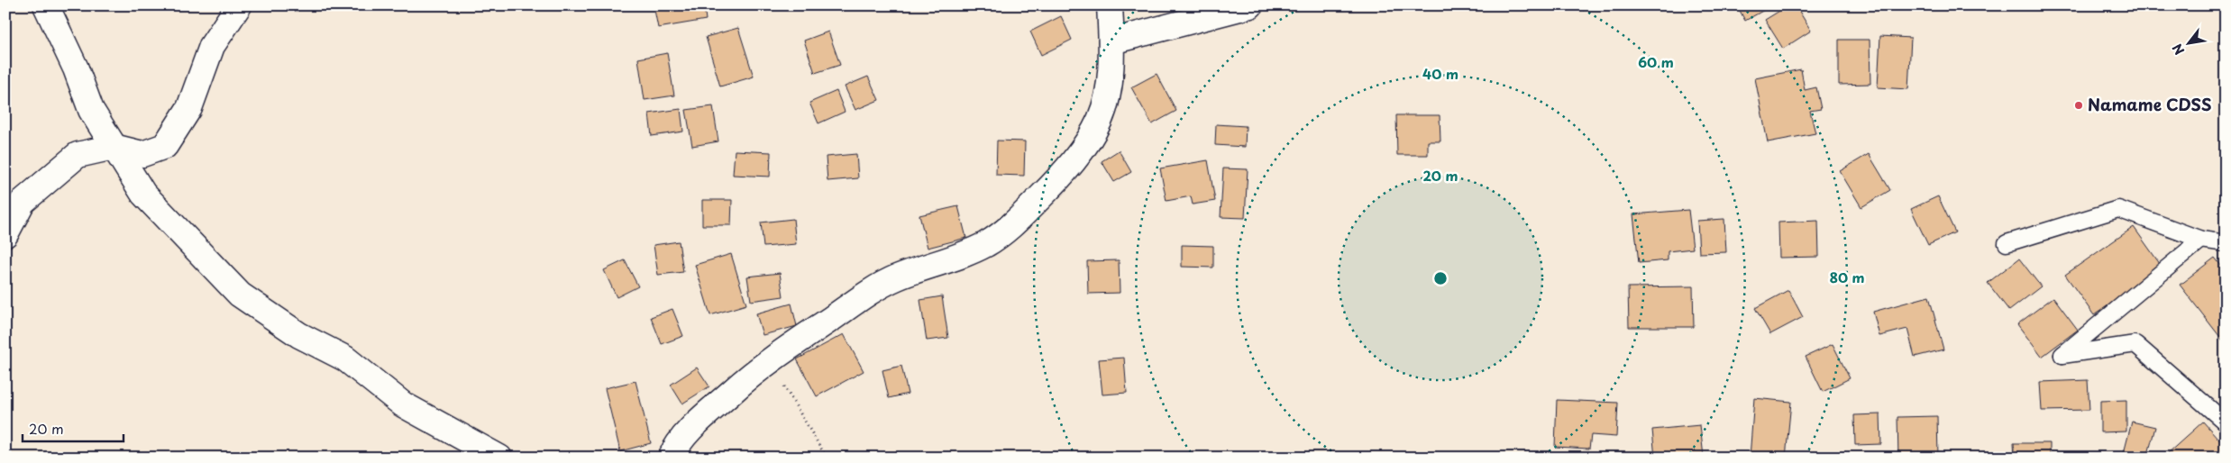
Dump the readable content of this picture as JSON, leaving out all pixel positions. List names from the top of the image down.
{
  "places": ["Namame CDSS"],
  "scale_bar": "20 m",
  "north": "bottom left",
  "rings": [
    "60 m",
    "40 m",
    "20 m",
    "80 m"
  ]
}
